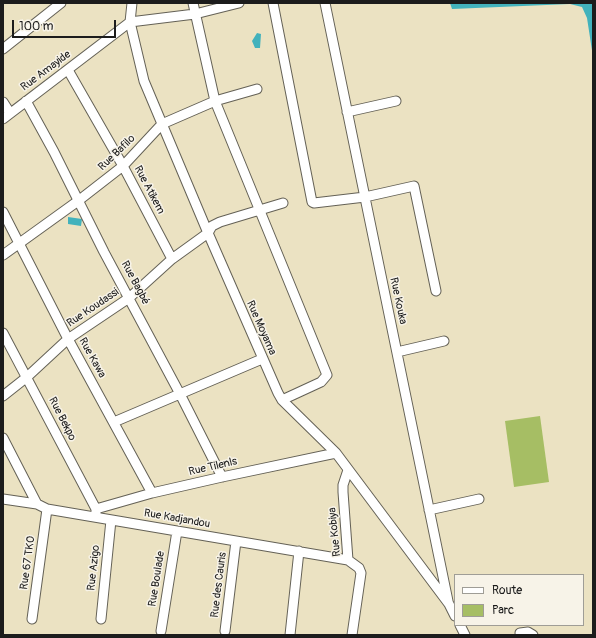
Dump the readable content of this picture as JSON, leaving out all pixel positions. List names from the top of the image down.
{
  "streets": {
    "street": [
      "Rue Amayide",
      "Rue Bafilo",
      "Rue Atikem",
      "Rue Bagbé",
      "Rue Kouka",
      "Rue Koudassi",
      "Rue Moyama",
      "Rue Kawa",
      "Rue Bekpo",
      "Rue Tilenls",
      "Rue Kadjandou",
      "Rue Kobiya",
      "Rue 67 TKO",
      "Rue Azigo",
      "Rue Boulade",
      "Rue des Cauris"
    ]
  },
  "crossings": [
    ["Rue Amayide", "Rue Atikem"],
    ["Rue Amayide", "Rue Bagbé"],
    ["Rue Amayide", "Rue Moyama"],
    ["Rue Bafilo", "Rue Atikem"],
    ["Rue Bafilo", "Rue Bagbé"],
    ["Rue Bafilo", "Rue Moyama"],
    ["Rue Bafilo", "Rue Kawa"],
    ["Rue Atikem", "Rue Koudassi"],
    ["Rue Bagbé", "Rue Koudassi"],
    ["Rue Bagbé", "Rue Tilenls"],
    ["Rue Kouka", "Rue Moyama"],
    ["Rue Koudassi", "Rue Moyama"],
    ["Rue Koudassi", "Rue Kawa"],
    ["Rue Koudassi", "Rue Bekpo"],
    ["Rue Moyama", "Rue Tilenls"],
    ["Rue Moyama", "Rue Kobiya"],
    ["Rue Kawa", "Rue Tilenls"],
    ["Rue Bekpo", "Rue Tilenls"],
    ["Rue Bekpo", "Rue Kadjandou"],
    ["Rue Tilenls", "Rue Kadjandou"],
    ["Rue Kadjandou", "Rue Kobiya"],
    ["Rue Kadjandou", "Rue 67 TKO"],
    ["Rue Kadjandou", "Rue Azigo"],
    ["Rue Kadjandou", "Rue Boulade"],
    ["Rue Kadjandou", "Rue des Cauris"]
  ],
  "legend": ["Route", "Parc"],
  "scale_bar": "100 m"
}
